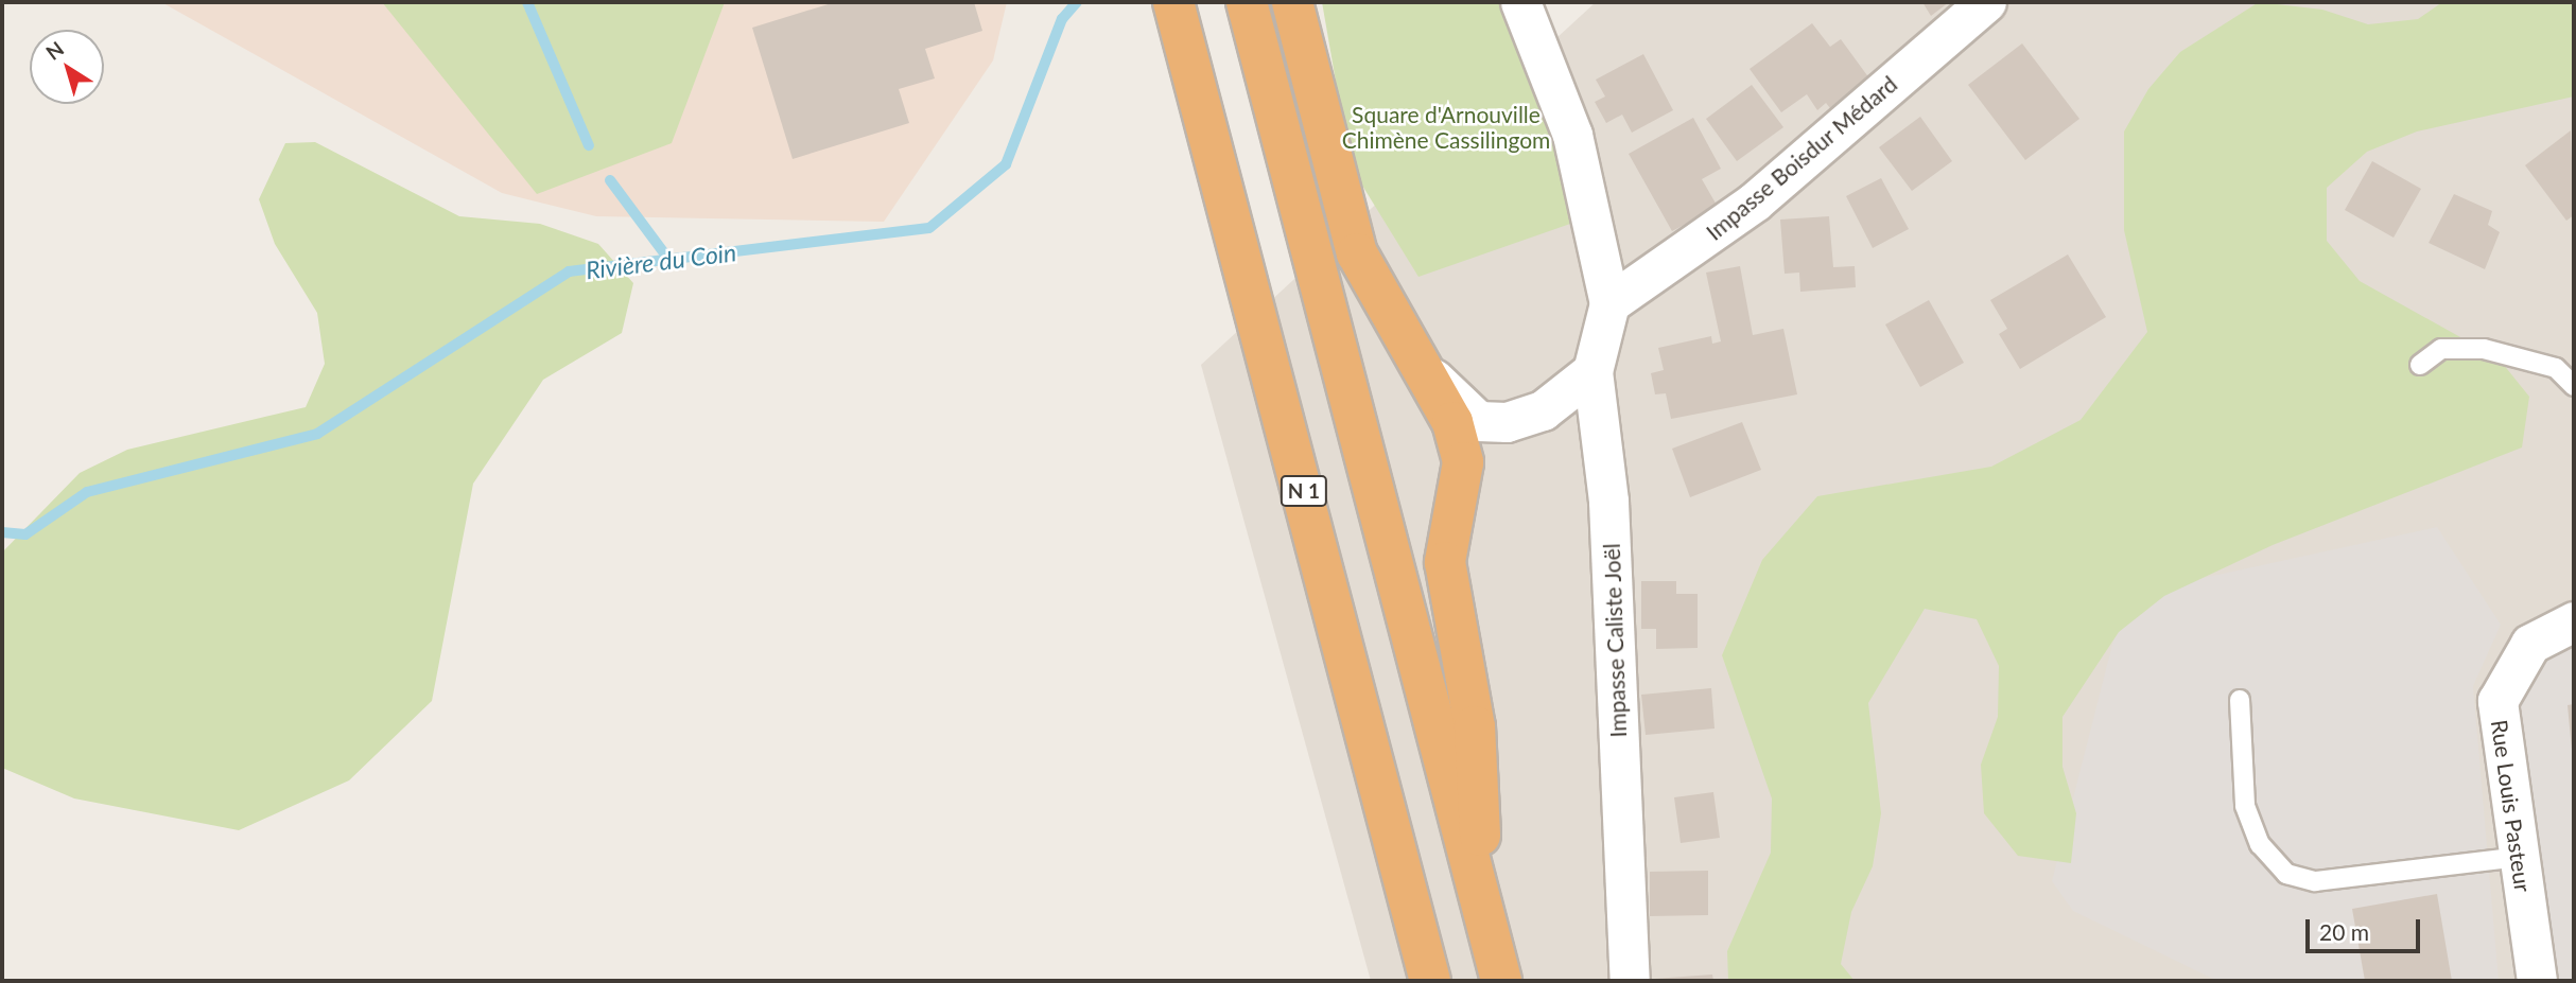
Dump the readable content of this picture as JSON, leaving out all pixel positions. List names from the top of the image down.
{
  "streets": {
    "highway": ["N 1"],
    "street": ["Impasse Boisdur Médard", "Impasse Caliste Joël", "Rue Louis Pasteur"]
  },
  "crossings": [
    ["Impasse Boisdur Médard", "Impasse Caliste Joël"]
  ],
  "water": ["Rivière du Coin"],
  "parks": ["Square d'Arnouville Chimène Cassilingom"],
  "scale_bar": "20 m",
  "north": "top left"
}
